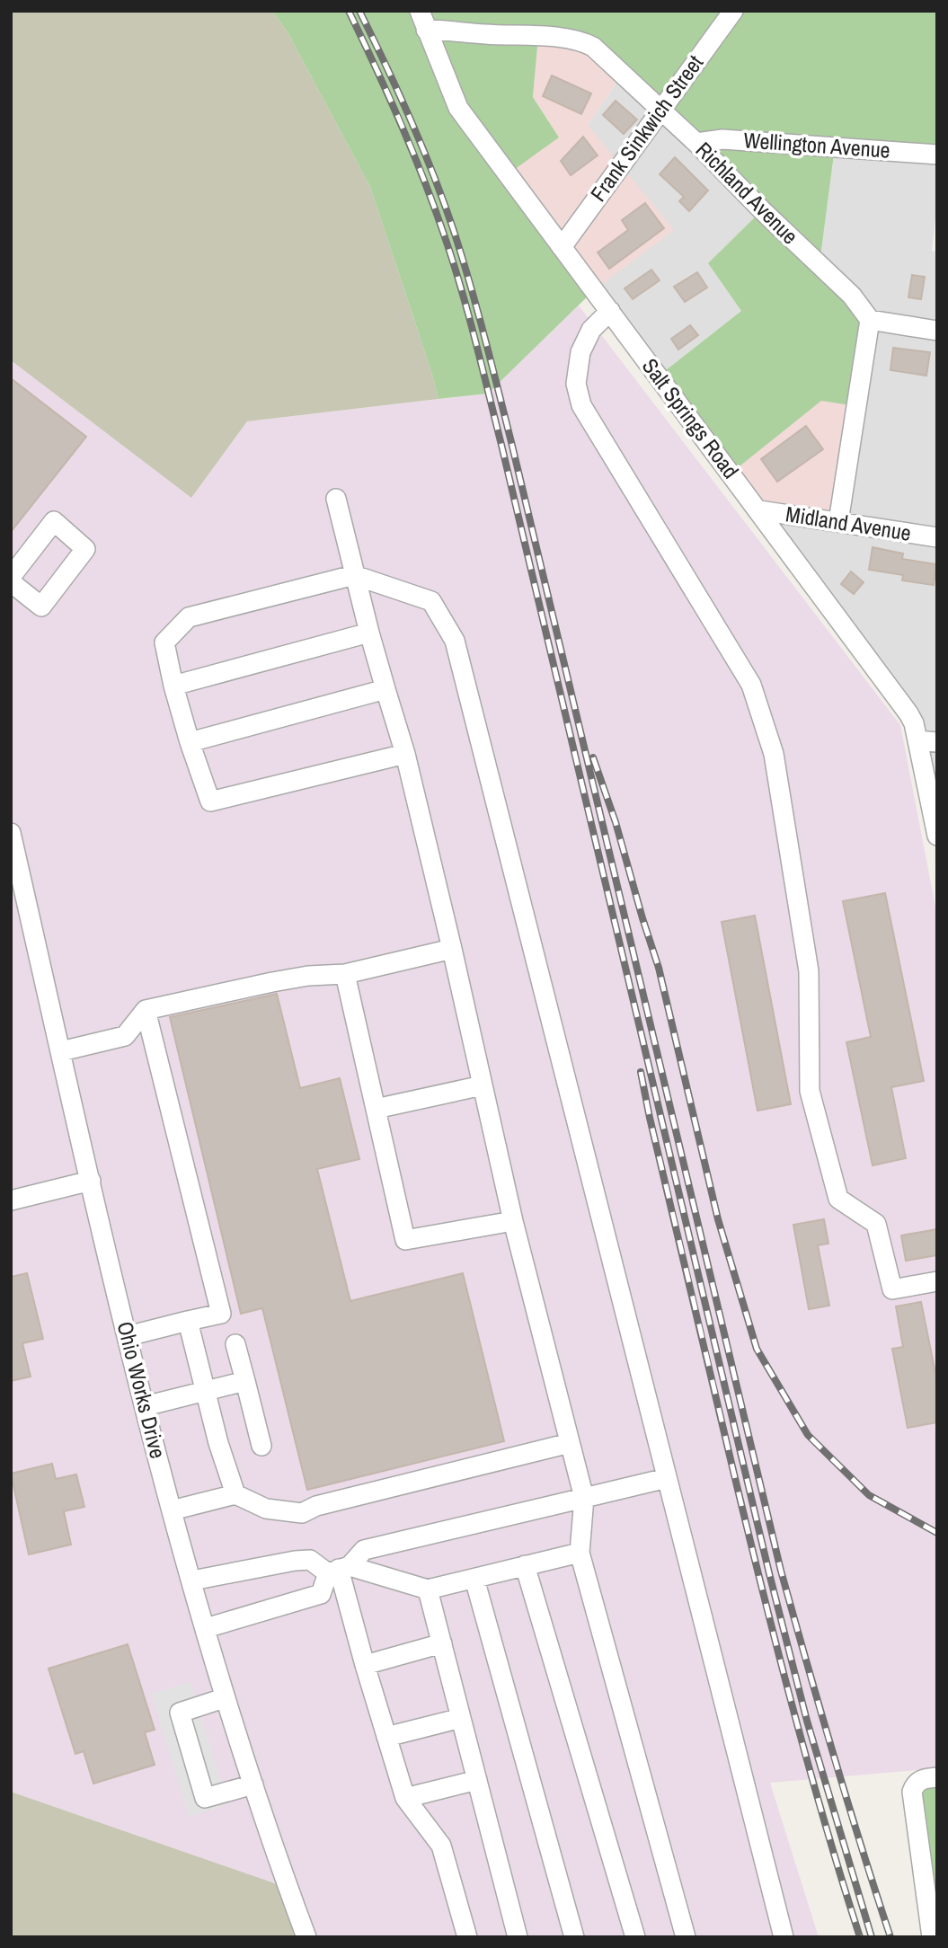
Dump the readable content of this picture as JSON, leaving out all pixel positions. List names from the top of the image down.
{
  "streets": {
    "street": [
      "Frank Sinkwich Street",
      "Wellington Avenue",
      "Richland Avenue",
      "Salt Springs Road",
      "Midland Avenue",
      "Ohio Works Drive"
    ]
  },
  "crossings": [
    ["Frank Sinkwich Street", "Richland Avenue"],
    ["Frank Sinkwich Street", "Salt Springs Road"],
    ["Wellington Avenue", "Richland Avenue"],
    ["Richland Avenue", "Salt Springs Road"],
    ["Salt Springs Road", "Midland Avenue"]
  ]
}
